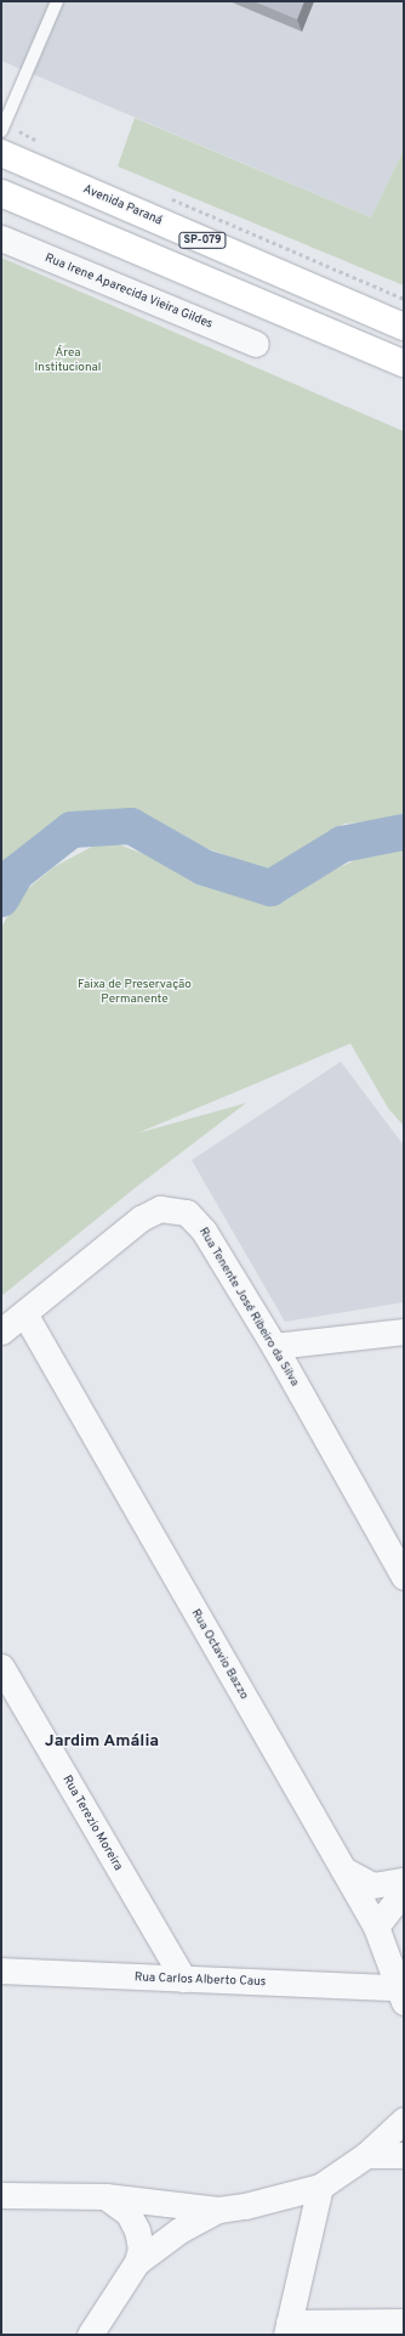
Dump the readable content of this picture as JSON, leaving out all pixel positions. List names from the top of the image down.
{
  "streets": {
    "main road": ["Avenida Paraná", "SP-079"],
    "street": [
      "Rua Irene Aparecida Vieira Gildes",
      "Rua Tenente José Ribeiro da Silva",
      "Rua Octavio Bazzo",
      "Rua Terezio Moreira",
      "Rua Carlos Alberto Caus"
    ]
  },
  "crossings": [
    ["Rua Tenente José Ribeiro da Silva", "Rua Octavio Bazzo"],
    ["Rua Octavio Bazzo", "Rua Carlos Alberto Caus"],
    ["Rua Terezio Moreira", "Rua Carlos Alberto Caus"]
  ],
  "districts": ["Jardim Amália"],
  "parks": ["Área Institucional", "Faixa de Preservação Permanente"]
}
